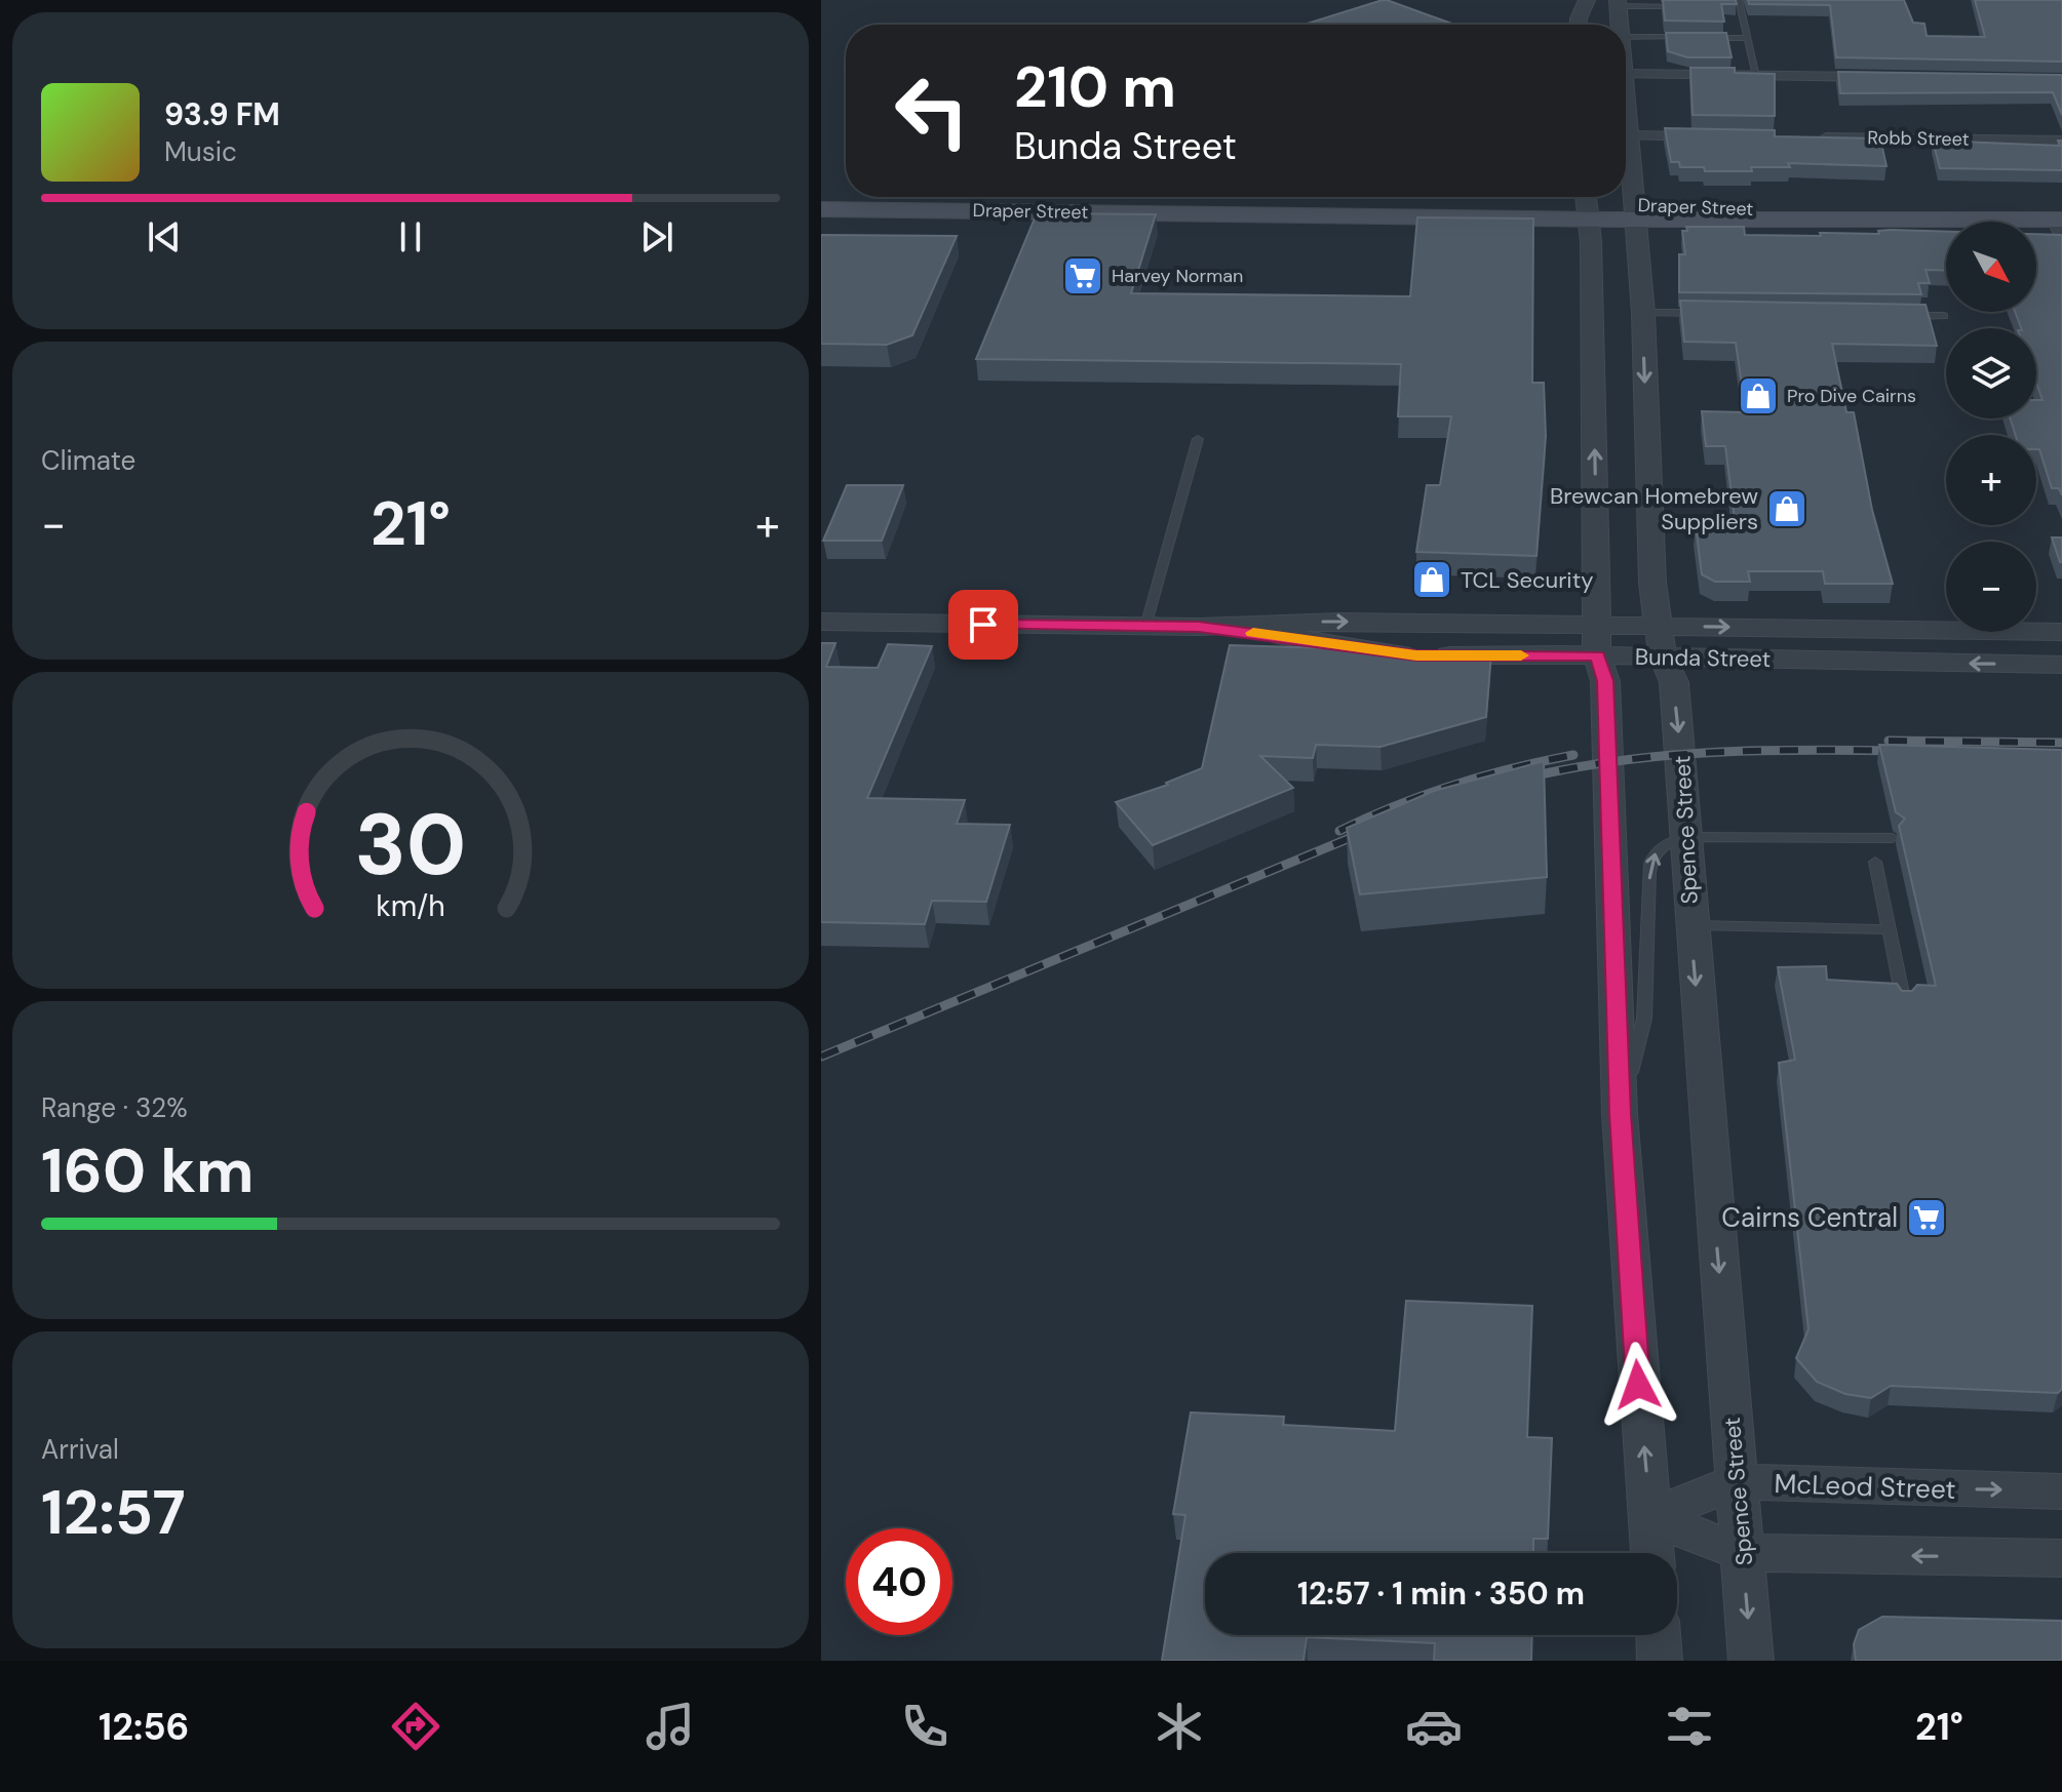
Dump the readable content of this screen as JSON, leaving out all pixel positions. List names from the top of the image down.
{
  "streets": {
    "main road": ["Draper Street"],
    "street": [
      "Robb Street",
      "Bunda Street",
      "Spence Street",
      "McLeod Street"
    ]
  },
  "crossings": [
    ["Draper Street", "Spence Street"],
    ["Bunda Street", "Spence Street"],
    ["Spence Street", "McLeod Street"]
  ],
  "places": {
    "supermarket": ["Harvey Norman", "Cairns Central"],
    "shop": ["Pro Dive Cairns", "Brewcan Homebrew Suppliers", "TCL Security"]
  },
  "north": "bottom right",
  "page": {
    "turn": ["210 m", "Bunda Street"],
    "song": ["93.9 FM", "Music"],
    "map_buttons": ["+", "−"],
    "tile": [
      "Climate",
      ["Range · 32%", "160 km"],
      ["Arrival", "12:57"]
    ],
    "heat": ["−", "21°", "+"],
    "limit": "40",
    "trip": "12:57 · 1 min · 350 m",
    "tabs": ["12:56", "21°"],
    "gauge": ["30", "km/h"]
  }
}
